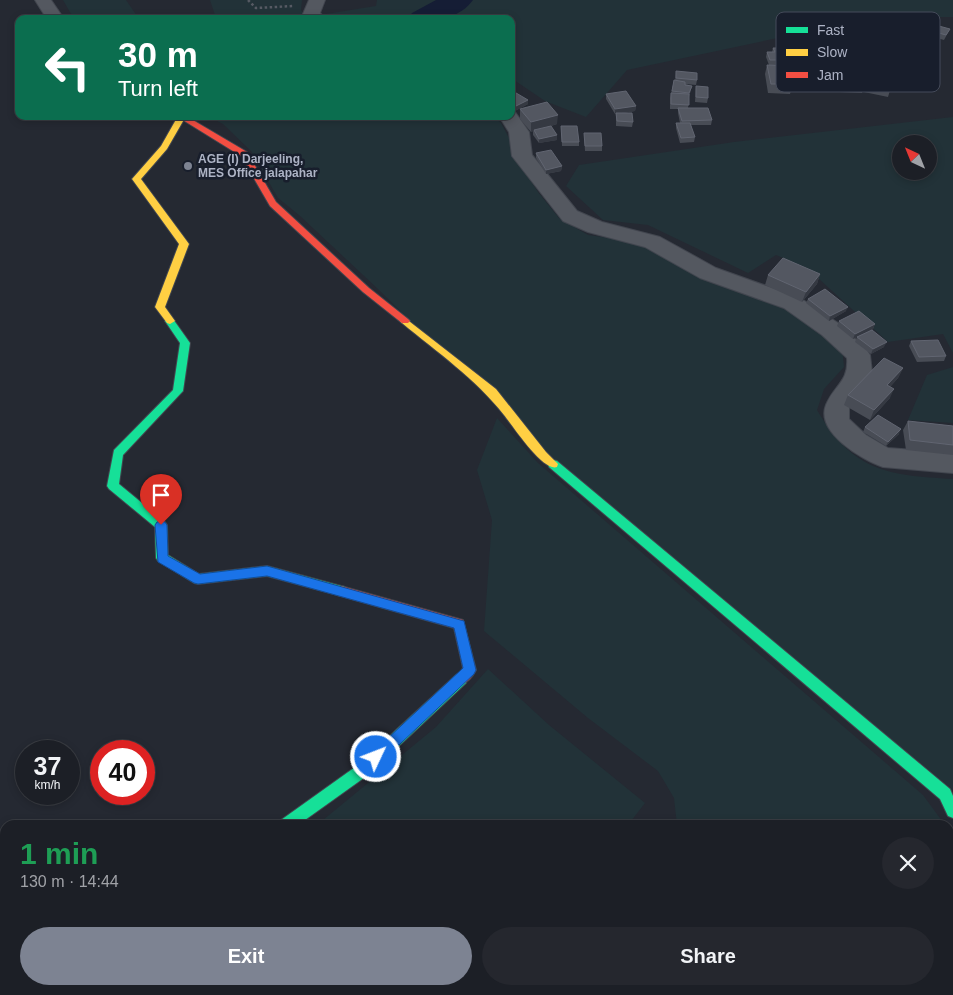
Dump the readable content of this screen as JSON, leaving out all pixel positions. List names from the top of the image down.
{
  "places": ["AGE (I) Darjeeling, MES Office jalapahar"],
  "legend": ["Fast", "Slow", "Jam"],
  "north": "top left",
  "page": {
    "turn": ["30 m", "Turn left"],
    "speed": "37 km/h",
    "limit": "40",
    "heading": ["1 min", "130 m · 14:44"],
    "buttons": ["Exit", "Share"]
  }
}
